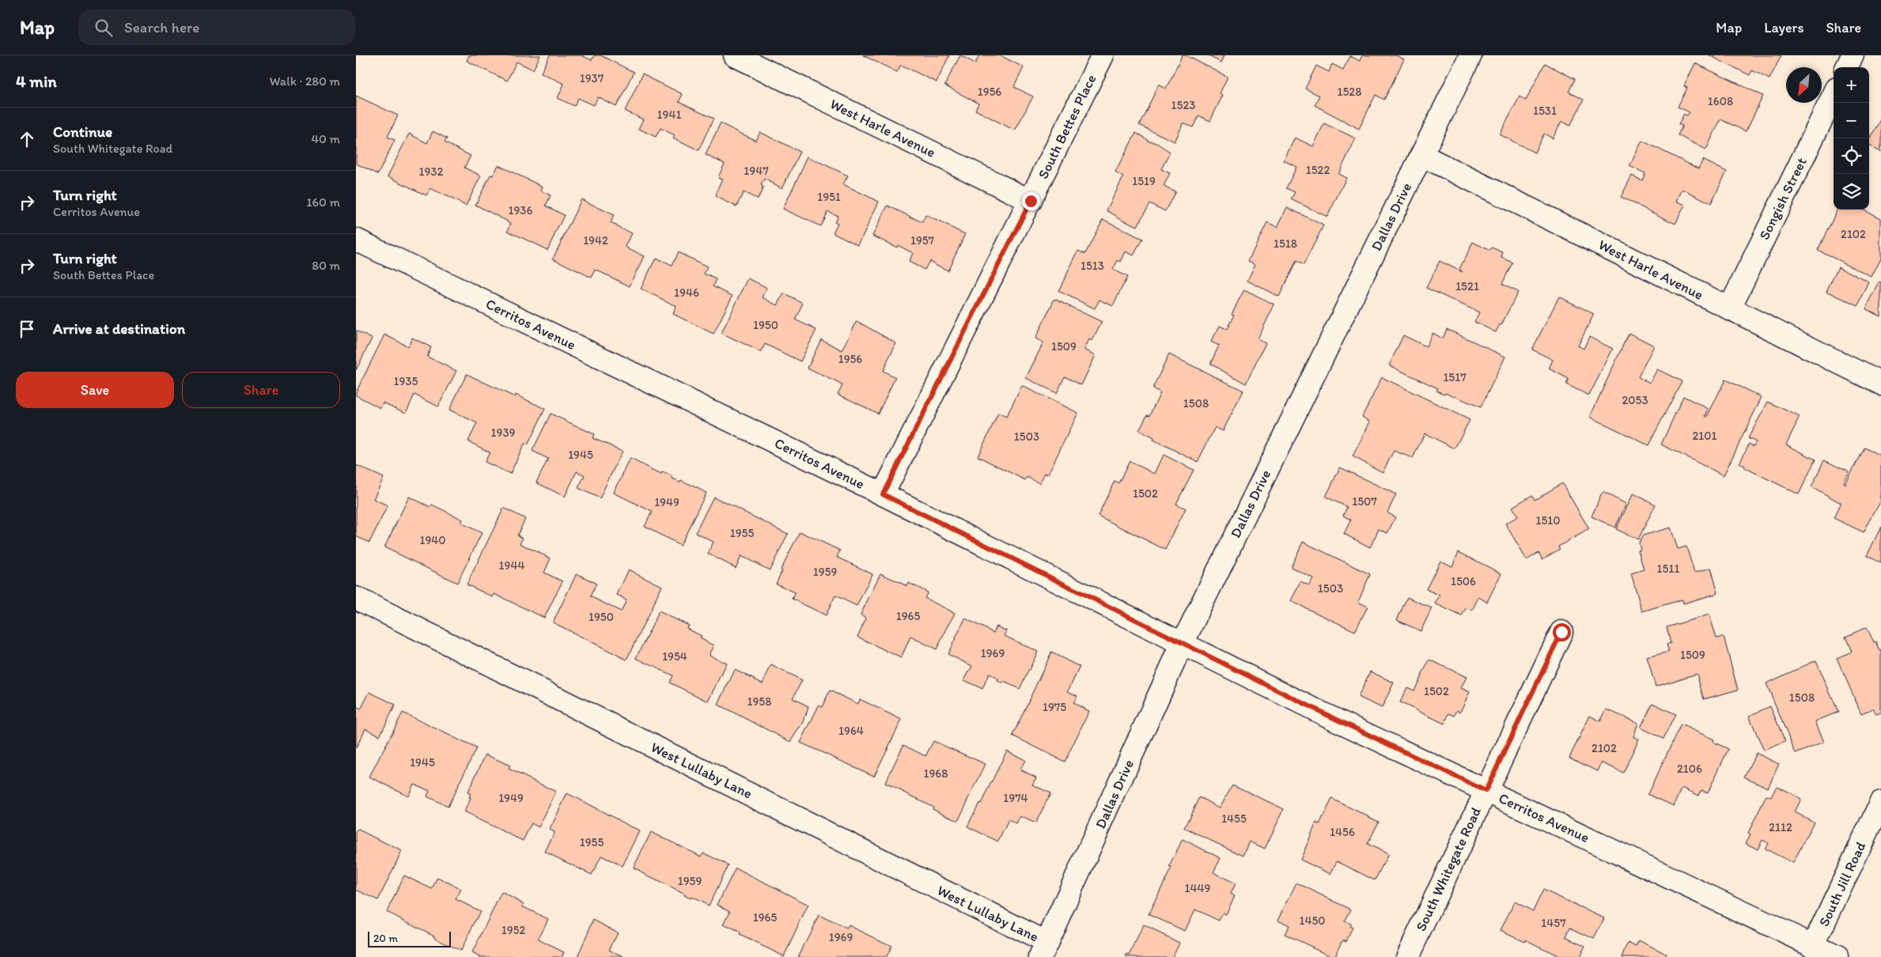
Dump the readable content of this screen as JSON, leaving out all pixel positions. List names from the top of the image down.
{
  "streets": {
    "street": [
      "South Bettes Place",
      "West Harle Avenue",
      "Songish Street",
      "Dallas Drive",
      "Cerritos Avenue",
      "West Lullaby Lane",
      "South Whitegate Road",
      "South Jill Road"
    ]
  },
  "crossings": [
    ["South Bettes Place", "West Harle Avenue"],
    ["South Bettes Place", "Cerritos Avenue"],
    ["West Harle Avenue", "Songish Street"],
    ["West Harle Avenue", "Dallas Drive"],
    ["Dallas Drive", "Cerritos Avenue"],
    ["Dallas Drive", "West Lullaby Lane"],
    ["Cerritos Avenue", "South Whitegate Road"],
    ["Cerritos Avenue", "South Jill Road"]
  ],
  "house_numbers": [
    "1937",
    "1956",
    "1528",
    "1608",
    "1523",
    "1531",
    "1941",
    "1522",
    "1947",
    "1932",
    "1519",
    "1951",
    "1936",
    "2102",
    "1942",
    "1957",
    "1518",
    "1513",
    "1521",
    "1946",
    "1950",
    "1509",
    "1956",
    "1517",
    "1935",
    "2053",
    "1508",
    "1939",
    "2101",
    "1503",
    "1945",
    "1502",
    "1507",
    "1949",
    "1510",
    "1955",
    "1940",
    "1944",
    "1511",
    "1959",
    "1506",
    "1503",
    "1965",
    "1950",
    "1969",
    "1509",
    "1954",
    "1502",
    "1508",
    "1958",
    "1975",
    "1964",
    "2102",
    "1945",
    "2106",
    "1968",
    "1949",
    "1974",
    "1455",
    "2112",
    "1456",
    "1955",
    "1959",
    "1449",
    "1965",
    "1450",
    "1457",
    "1952",
    "1969"
  ],
  "scale_bar": "20 m",
  "north": "bottom left",
  "page": {
    "header": "Map",
    "search": "Search here",
    "nav": ["Map", "Layers", "Share"],
    "heading": ["4 min", "Walk · 280 m"],
    "map_buttons": ["+", "−"],
    "list": [
      ["Continue", "South Whitegate Road", "40 m"],
      ["Turn right", "Cerritos Avenue", "160 m"],
      ["Turn right", "South Bettes Place", "80 m"],
      "Arrive at destination"
    ],
    "buttons": ["Save", "Share"],
    "scale": "20 m"
  }
}
